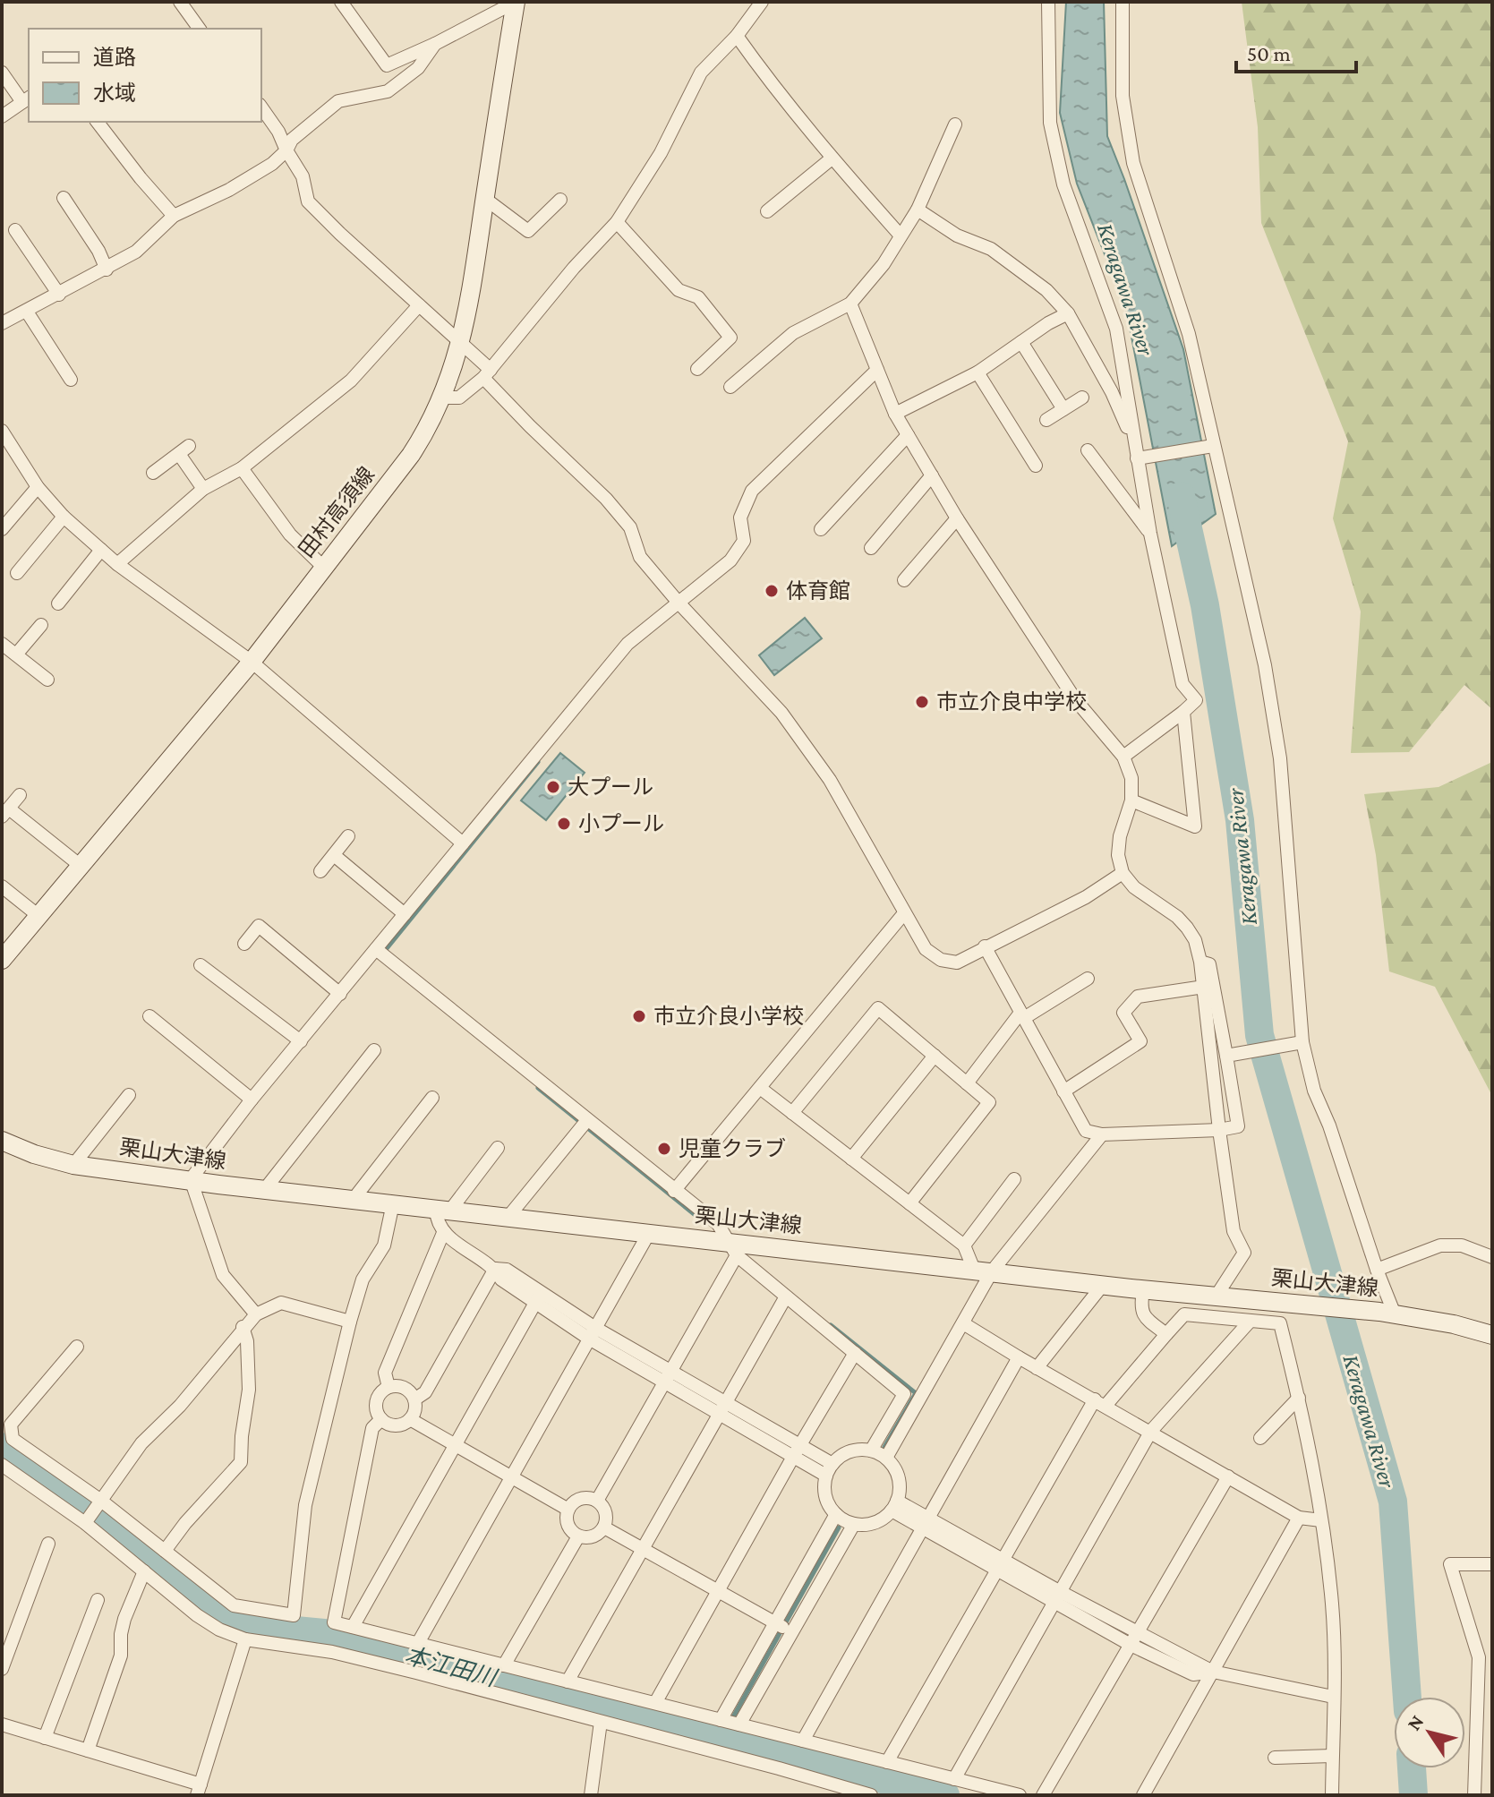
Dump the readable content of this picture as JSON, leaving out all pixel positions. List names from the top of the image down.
{
  "streets": {
    "main road": ["田村高須線", "栗山大津線"]
  },
  "water": ["Keragawa River", "本江田川"],
  "places": [
    "体育館",
    "市立介良中学校",
    "大プール",
    "小プール",
    "市立介良小学校",
    "児童クラブ"
  ],
  "legend": ["道路", "水域"],
  "scale_bar": "50 m",
  "north": "top left"
}
